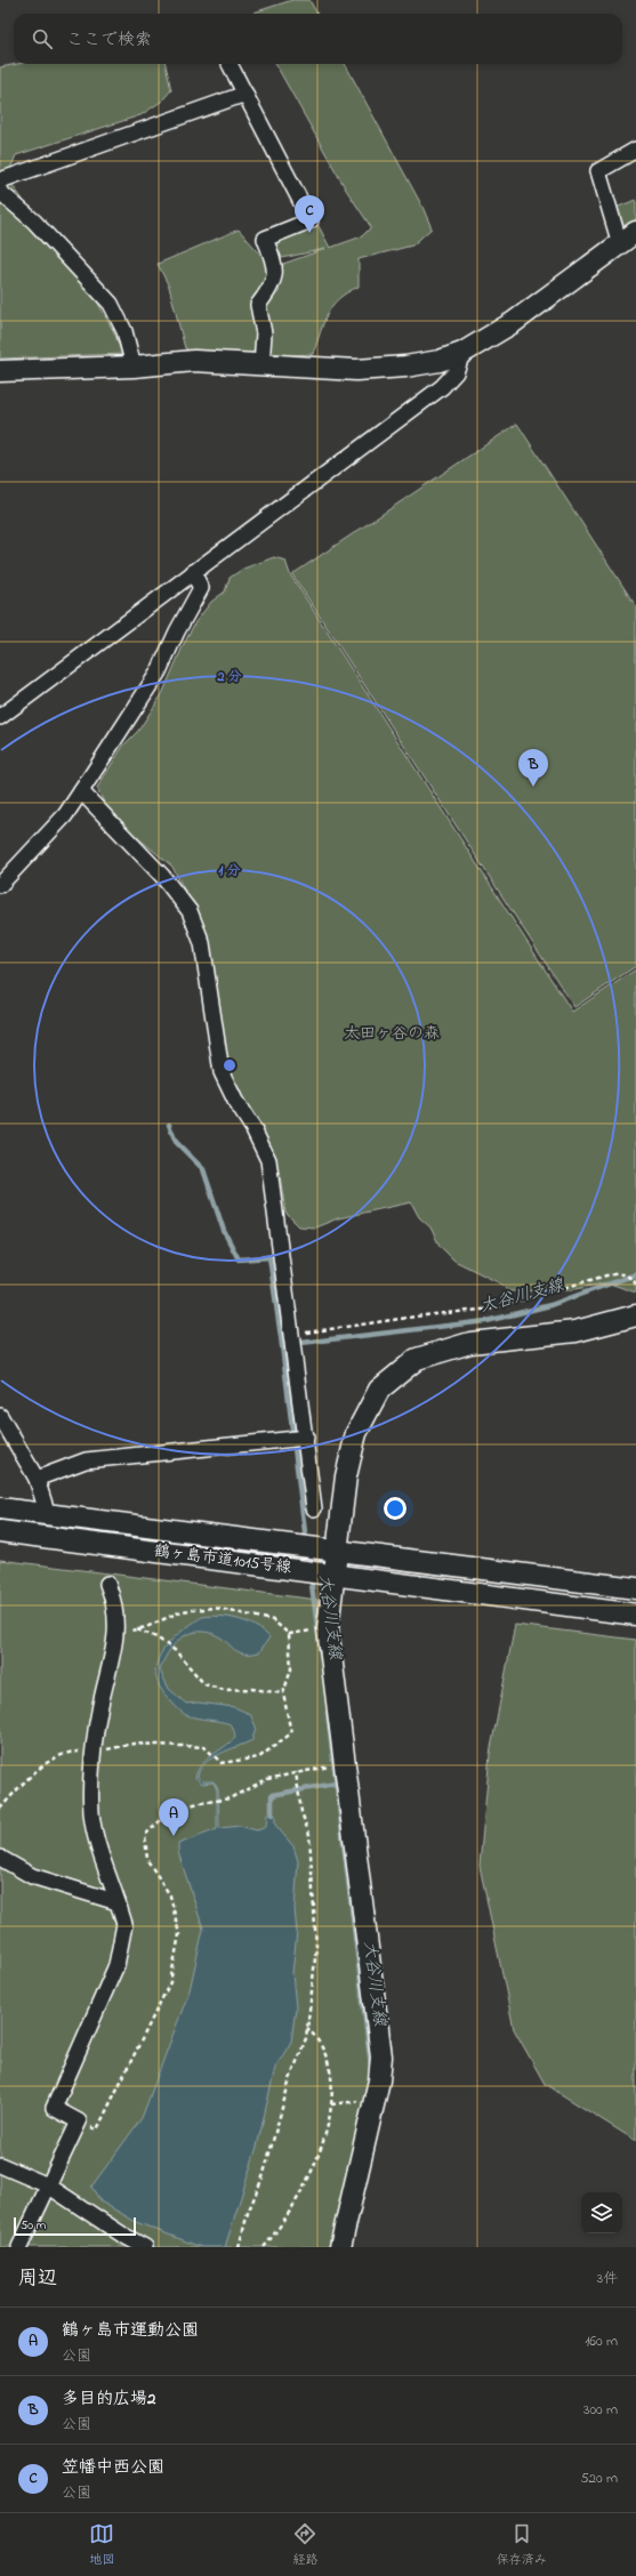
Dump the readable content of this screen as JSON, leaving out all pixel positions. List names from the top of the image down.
{
  "streets": {
    "street": ["鶴ヶ島市道1015号線"]
  },
  "water": ["大谷川支線"],
  "parks": ["太田ヶ谷の森"],
  "scale_bar": "50 m",
  "page": {
    "search": "ここで検索",
    "pins": ["C", "B", "A"],
    "scale": "50 m",
    "heading": ["周辺", "3件"],
    "list": [
      {
        "mark": "A",
        "name": "鶴ヶ島市運動公園",
        "note": "公園",
        "value": "160 m"
      },
      {
        "mark": "B",
        "name": "多目的広場2",
        "note": "公園",
        "value": "300 m"
      },
      {
        "mark": "C",
        "name": "笠幡中西公園",
        "note": "公園",
        "value": "520 m"
      }
    ],
    "nav": ["地図", "経路", "保存済み"]
  },
  "rings": ["2 分", "1 分"]
}
